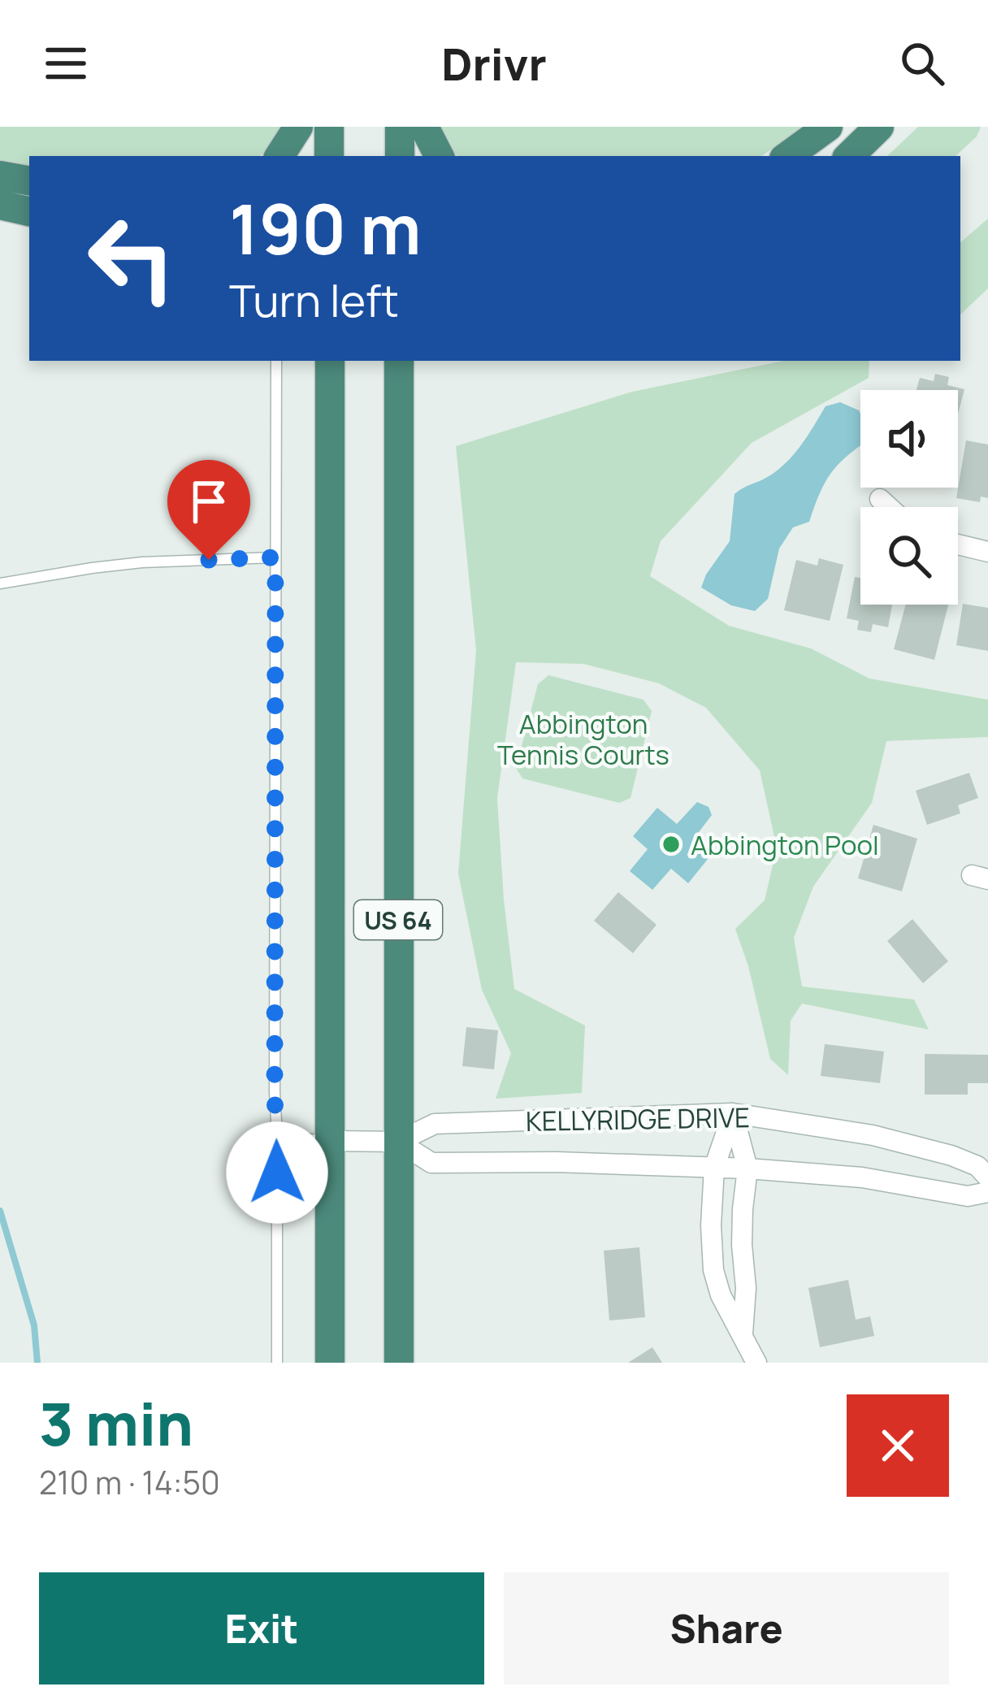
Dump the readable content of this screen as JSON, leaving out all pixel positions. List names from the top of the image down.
{
  "streets": {
    "highway": ["US 64"],
    "street": ["KELLYRIDGE DRIVE"]
  },
  "crossings": [
    ["US 64", "KELLYRIDGE DRIVE"]
  ],
  "parks": ["Abbington Tennis Courts"],
  "places": ["Abbington Pool"],
  "page": {
    "header": "Drivr",
    "turn": ["190 m", "Turn left"],
    "heading": ["3 min", "210 m · 14:50"],
    "buttons": ["Exit", "Share"]
  }
}
